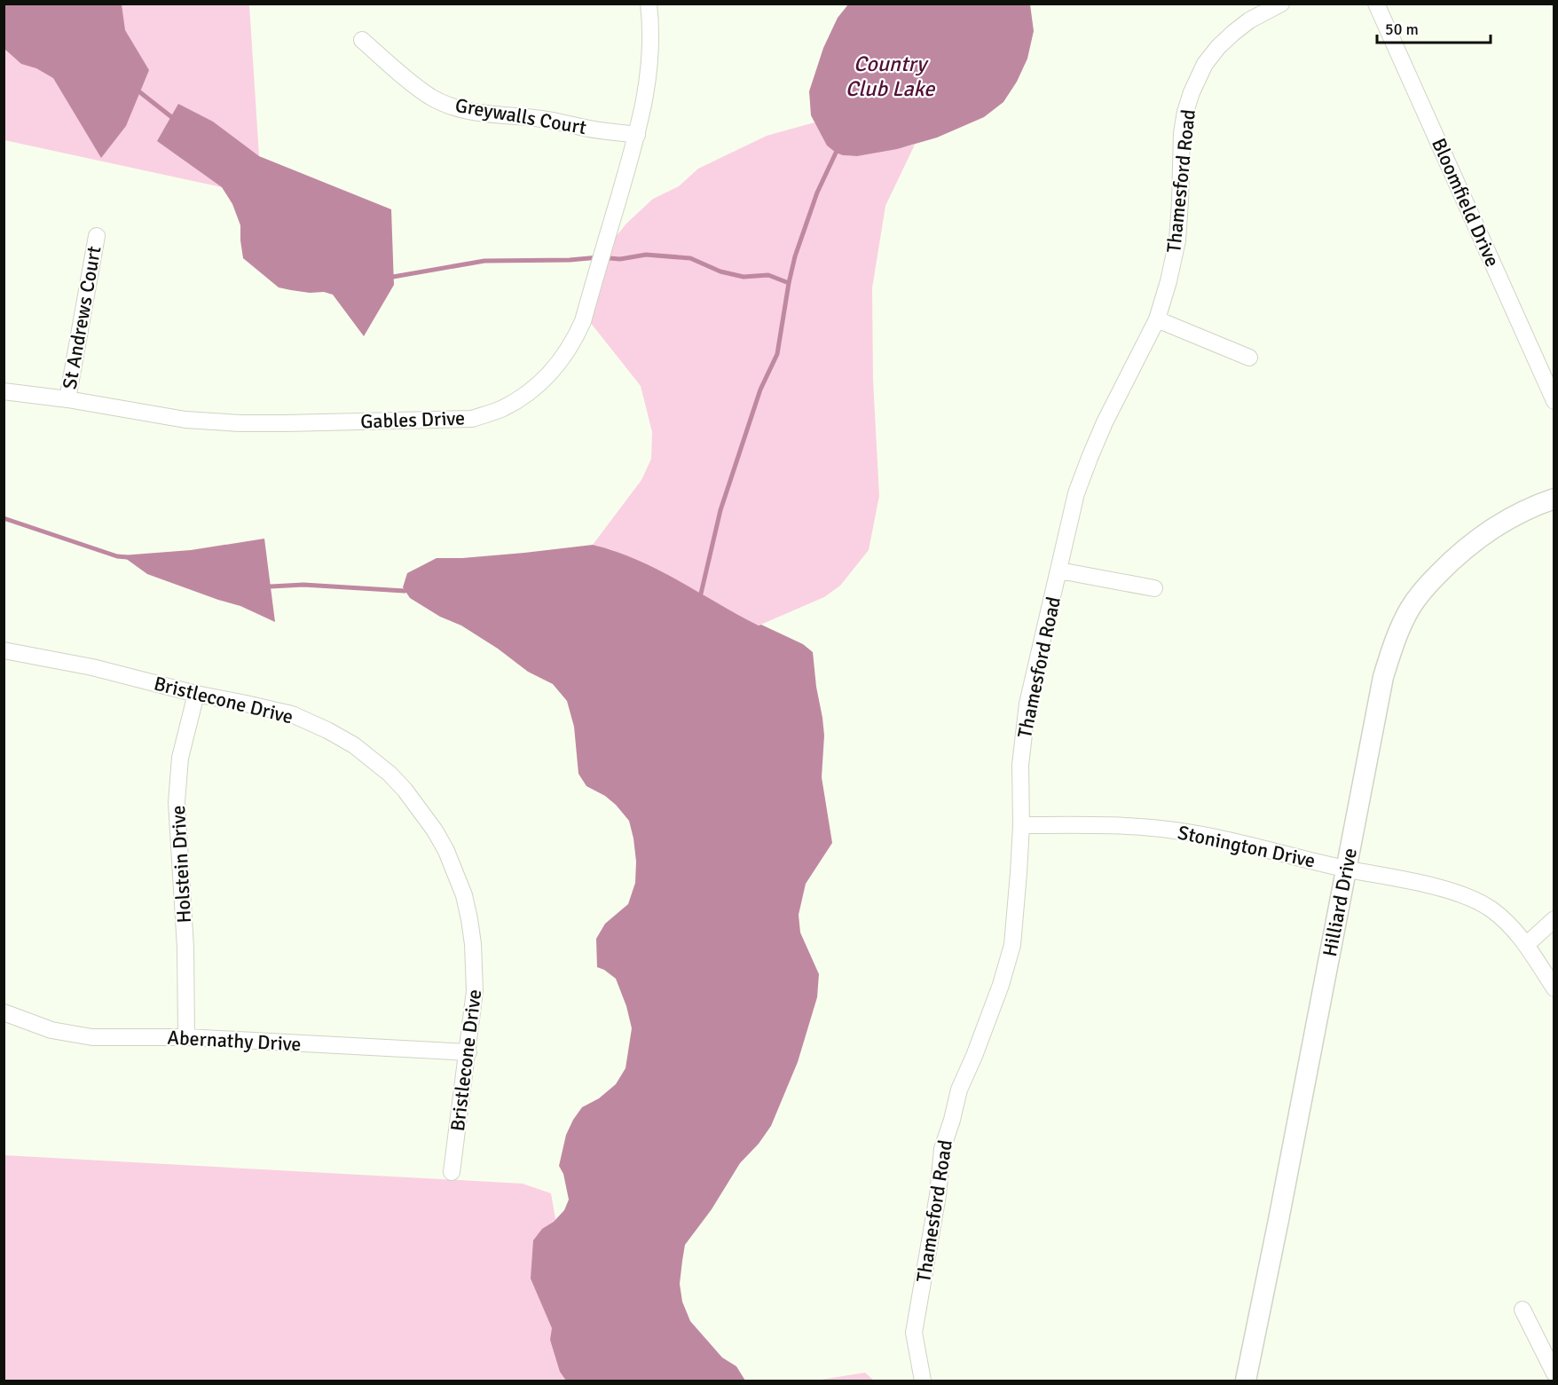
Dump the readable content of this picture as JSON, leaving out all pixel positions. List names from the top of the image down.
{
  "streets": {
    "street": [
      "Greywalls Court",
      "Thamesford Road",
      "Bloomfield Drive",
      "St Andrews Court",
      "Gables Drive",
      "Bristlecone Drive",
      "Stonington Drive",
      "Holstein Drive",
      "Hilliard Drive",
      "Abernathy Drive"
    ]
  },
  "crossings": [
    ["Greywalls Court", "Gables Drive"],
    ["Thamesford Road", "Stonington Drive"],
    ["St Andrews Court", "Gables Drive"],
    ["Bristlecone Drive", "Holstein Drive"],
    ["Bristlecone Drive", "Abernathy Drive"],
    ["Stonington Drive", "Hilliard Drive"],
    ["Holstein Drive", "Abernathy Drive"]
  ],
  "water": ["Country Club Lake"],
  "scale_bar": "50 m"
}
